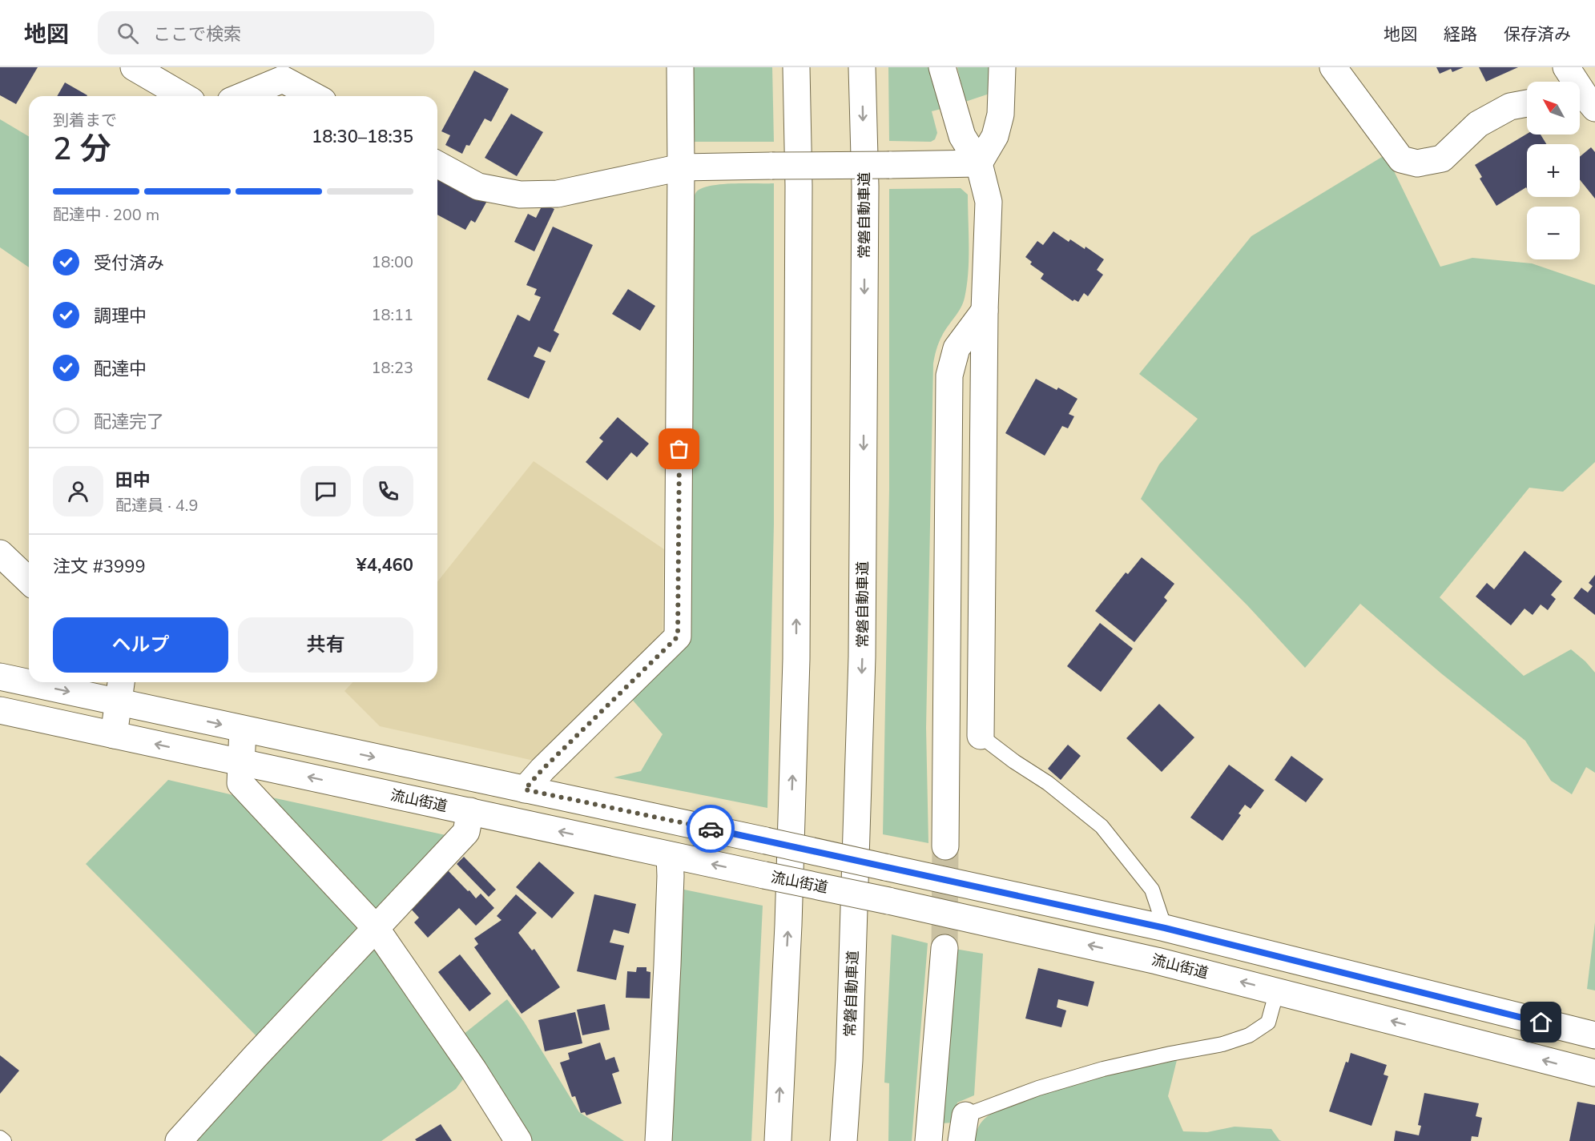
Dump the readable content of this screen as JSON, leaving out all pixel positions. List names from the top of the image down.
{
  "streets": {
    "main road": ["常磐自動車道", "流山街道"]
  },
  "north": "top left",
  "page": {
    "header": "地図",
    "search": "ここで検索",
    "nav": ["地図", "経路", "保存済み"],
    "map_buttons": ["+", "−"],
    "heading": ["2 分", "到着まで", "18:30–18:35"],
    "panel": [
      "田中",
      "配達員 · 4.9",
      "注文 #3999",
      "¥4,460"
    ],
    "bar": "配達中 · 200 m",
    "list": [
      ["受付済み", "18:00"],
      ["調理中", "18:11"],
      ["配達中", "18:23"],
      "配達完了"
    ],
    "buttons": ["ヘルプ", "共有"]
  }
}
